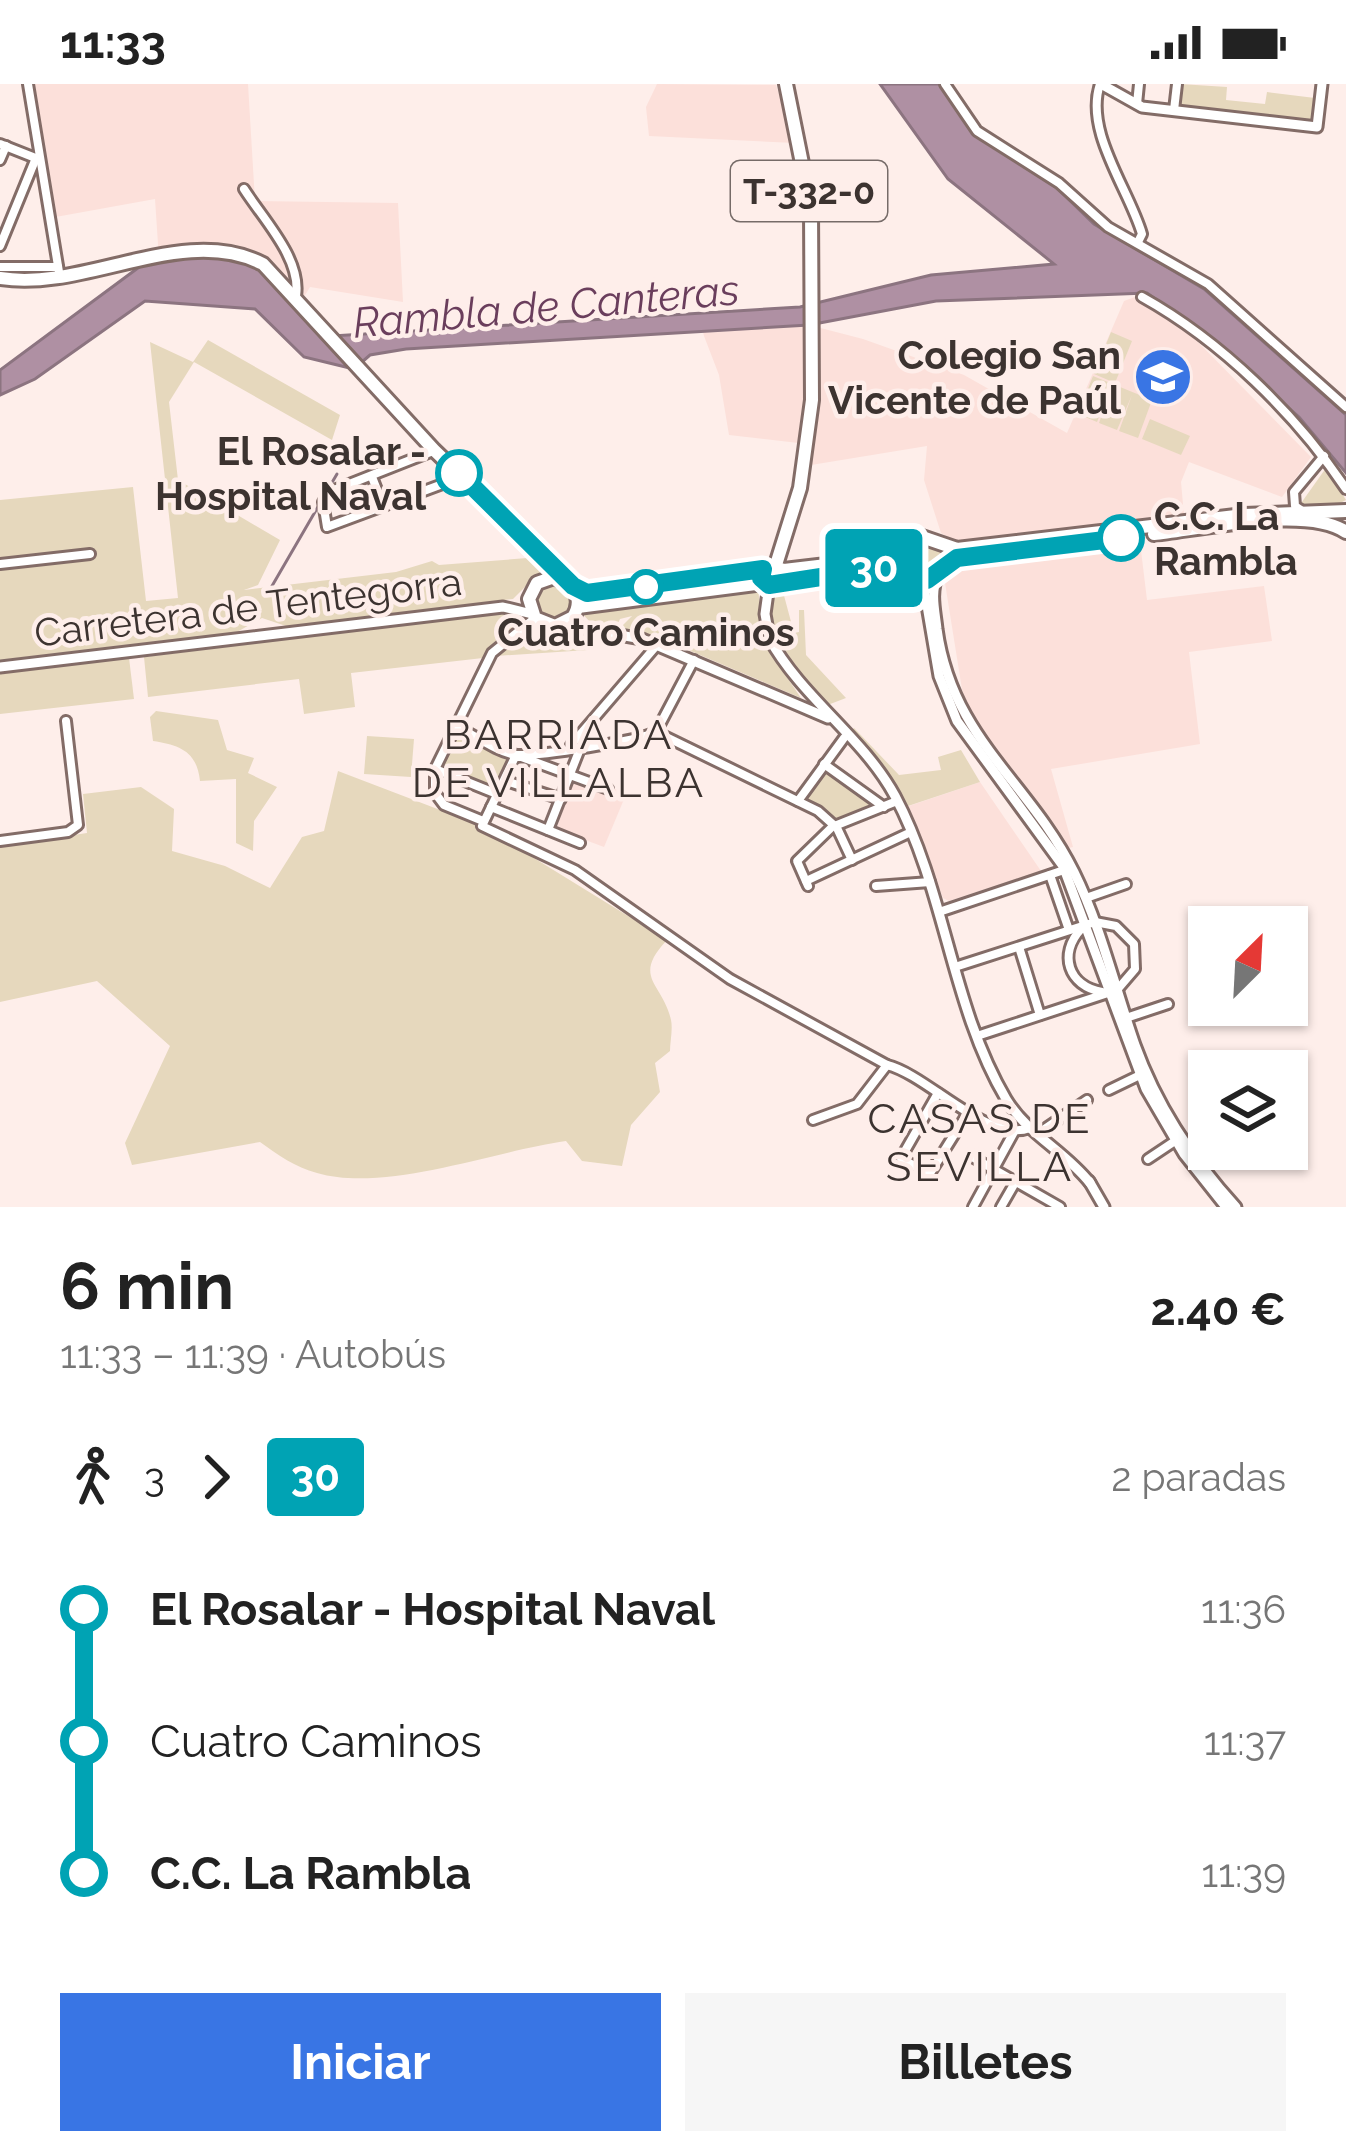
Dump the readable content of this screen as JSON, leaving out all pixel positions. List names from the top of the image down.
{
  "streets": {
    "main road": ["T-332-0", "Carretera de Tentegorra"]
  },
  "districts": ["BARRIADA DE VILLALBA", "CASAS DE SEVILLA"],
  "water": ["Rambla de Canteras"],
  "places": {
    "school or university": ["Colegio San Vicente de Paúl"],
    "other": ["El Rosalar - Hospital Naval", "C.C. La Rambla", "Cuatro Caminos"]
  },
  "lines": ["bus line 30"],
  "north": "top right",
  "page": {
    "status": "11:33",
    "on_map": "30",
    "heading": ["6 min", "11:33 – 11:39 · Autobús", "2.40 €"],
    "legs": ["3", "30", "2 paradas"],
    "list": [
      {
        "name": "El Rosalar - Hospital Naval",
        "value": "11:36"
      },
      {
        "name": "Cuatro Caminos",
        "value": "11:37"
      },
      {
        "name": "C.C. La Rambla",
        "value": "11:39"
      }
    ],
    "buttons": ["Iniciar", "Billetes"]
  }
}
